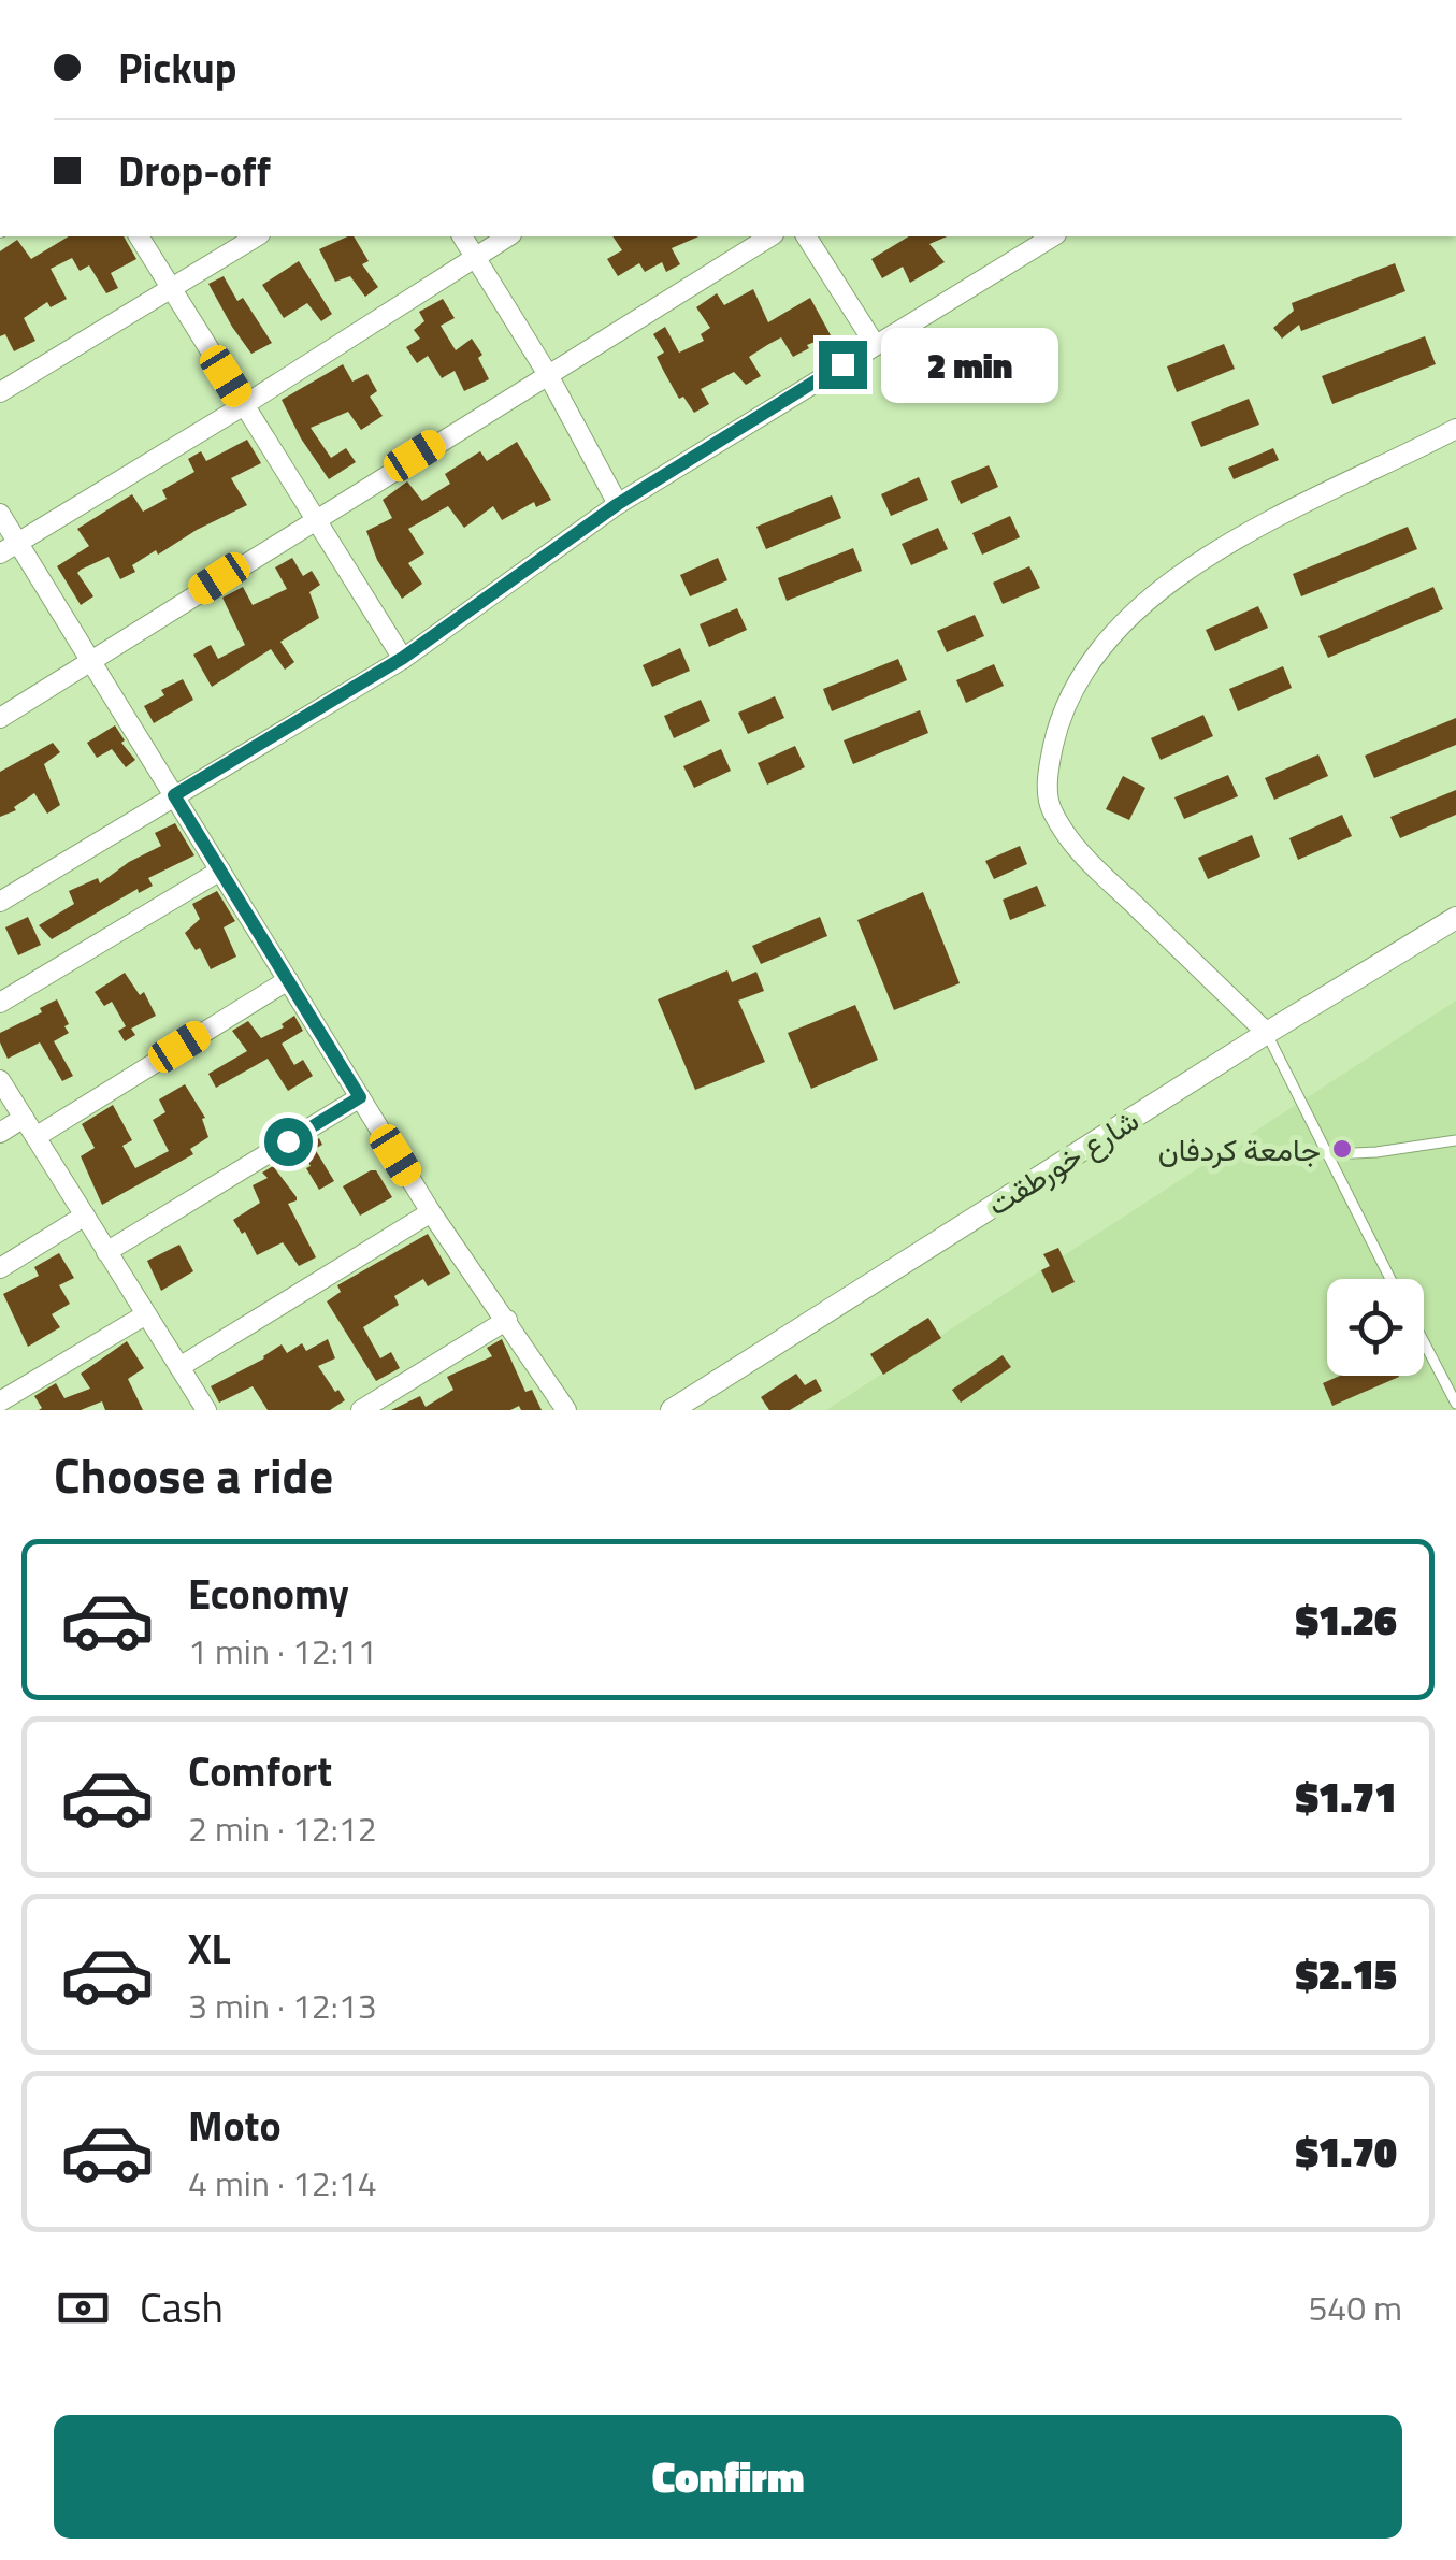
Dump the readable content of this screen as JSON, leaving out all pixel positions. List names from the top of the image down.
{
  "streets": {
    "street": ["شارع خورطقت"]
  },
  "places": ["جامعة كردفان"],
  "page": {
    "banner": ["Pickup", "Drop-off"],
    "bubble": "2 min",
    "heading": "Choose a ride",
    "list": [
      {
        "name": "Economy",
        "note": "1 min · 12:11",
        "value": "$1.26"
      },
      {
        "name": "Comfort",
        "note": "2 min · 12:12",
        "value": "$1.71"
      },
      {
        "name": "XL",
        "note": "3 min · 12:13",
        "value": "$2.15"
      },
      {
        "name": "Moto",
        "note": "4 min · 12:14",
        "value": "$1.70"
      }
    ],
    "pay": ["Cash", "540 m"],
    "buttons": "Confirm"
  }
}
